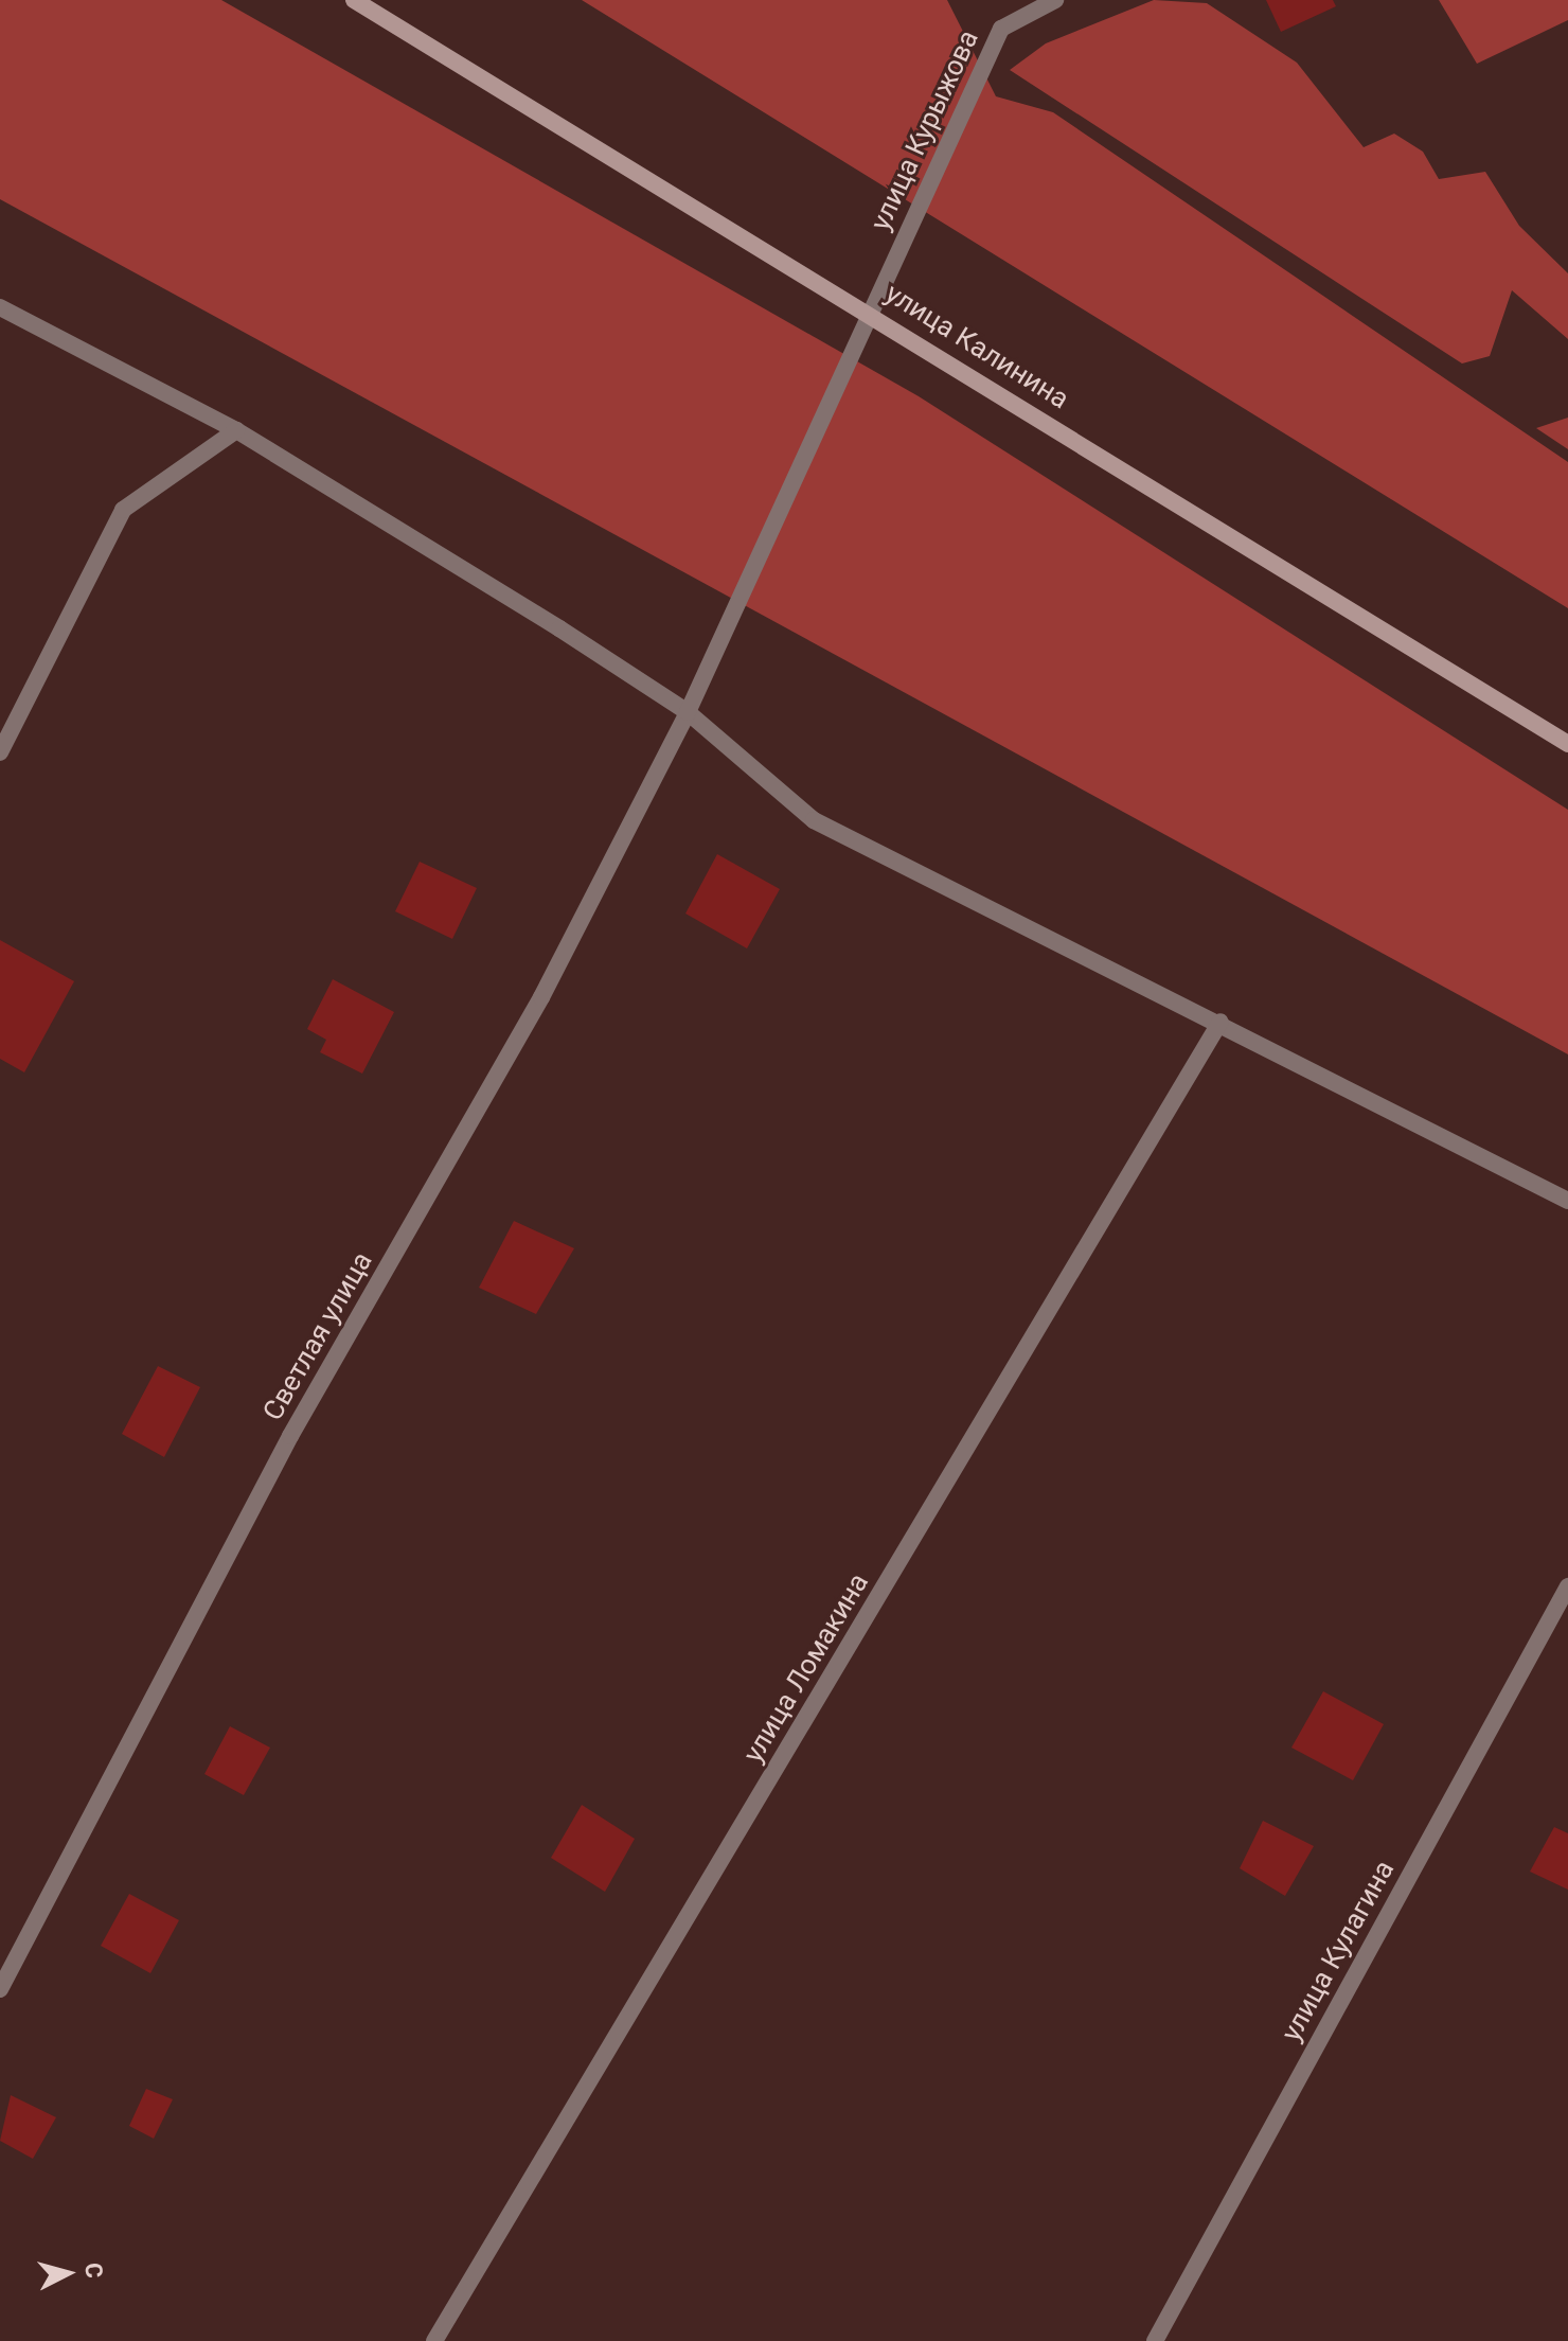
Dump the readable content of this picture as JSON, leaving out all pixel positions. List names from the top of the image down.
{
  "streets": {
    "main road": ["улица Калинина"],
    "street": [
      "улица Курыжова",
      "Светлая улица",
      "улица Ломакина",
      "улица Кулагина"
    ]
  },
  "crossings": [
    ["улица Курыжова", "улица Калинина"],
    ["улица Курыжова", "Светлая улица"]
  ],
  "north": "right"
}
